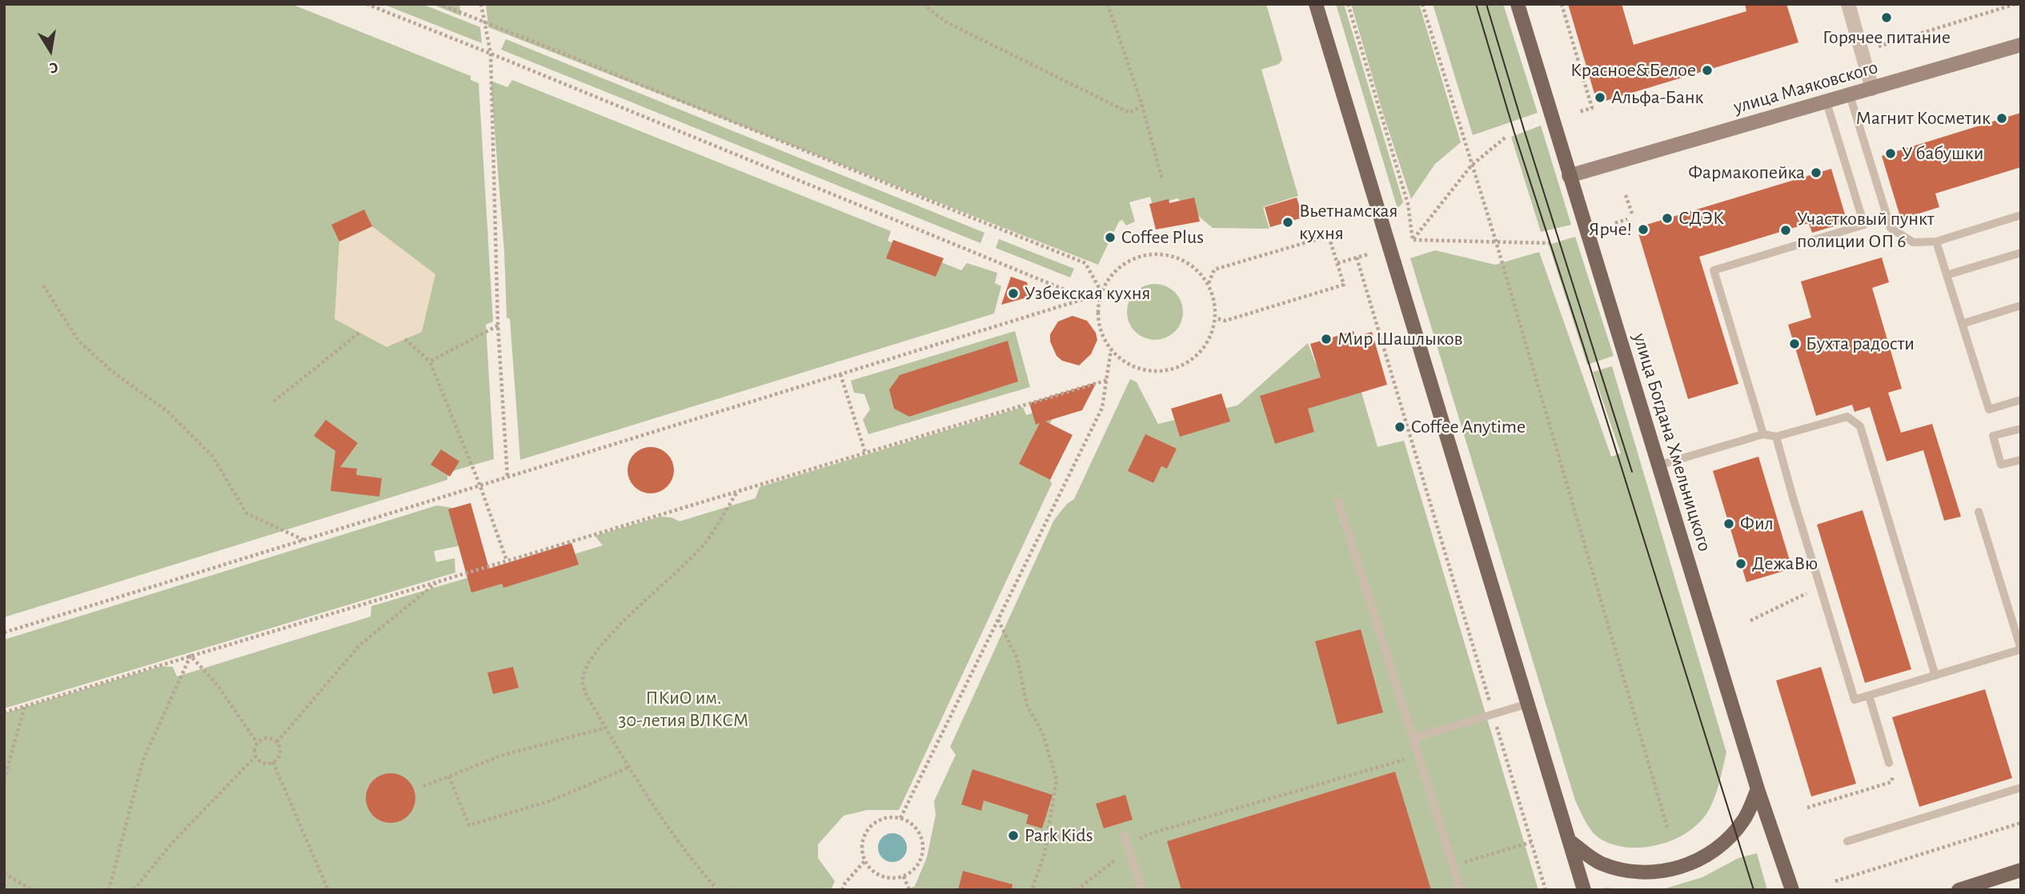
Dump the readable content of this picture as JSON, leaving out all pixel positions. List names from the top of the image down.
{
  "streets": {
    "main road": ["улица Маяковского", "улица Богдана Хмельницкого"]
  },
  "crossings": [
    ["улица Маяковского", "улица Богдана Хмельницкого"]
  ],
  "parks": ["ПКиО им. 30-летия ВЛКСМ"],
  "places": [
    "Горячее питание",
    "Красное&Белое",
    "Альфа-Банк",
    "Магнит Косметик",
    "У бабушки",
    "Фармакопейка",
    "СДЭК",
    "Вьетнамская кухня",
    "Ярче!",
    "Участковый пункт полиции ОП 6",
    "Coffee Plus",
    "Узбекская кухня",
    "Мир Шашлыков",
    "Бухта радости",
    "Coffee Anytime",
    "Фил",
    "ДежаВю",
    "Park Kids"
  ],
  "north": "bottom"
}
